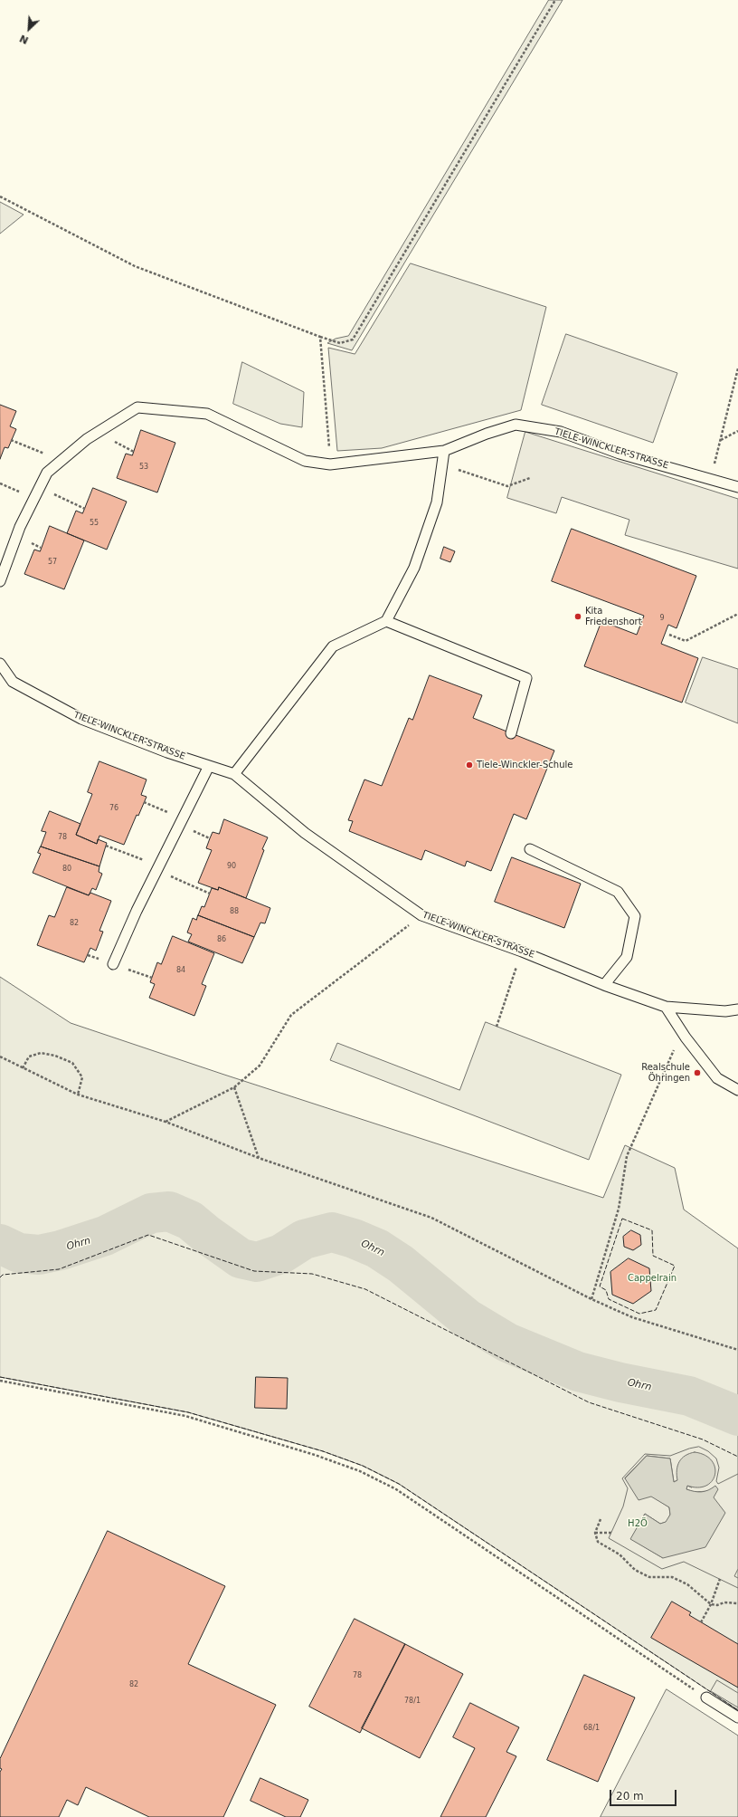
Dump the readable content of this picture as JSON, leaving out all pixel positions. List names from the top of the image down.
{
  "streets": {
    "lane": ["TIELE-WINCKLER-STRASSE"]
  },
  "water": ["Ohrn"],
  "parks": ["Cappelrain", "H2Ö"],
  "places": ["Kita Friedenshort", "Tiele-Winckler-Schule", "Realschule Öhringen"],
  "house_numbers": [
    "53",
    "55",
    "57",
    "9",
    "76",
    "78",
    "90",
    "80",
    "88",
    "82",
    "86",
    "84",
    "78",
    "82",
    "78/1",
    "68/1"
  ],
  "scale_bar": "20 m",
  "north": "bottom left"
}
